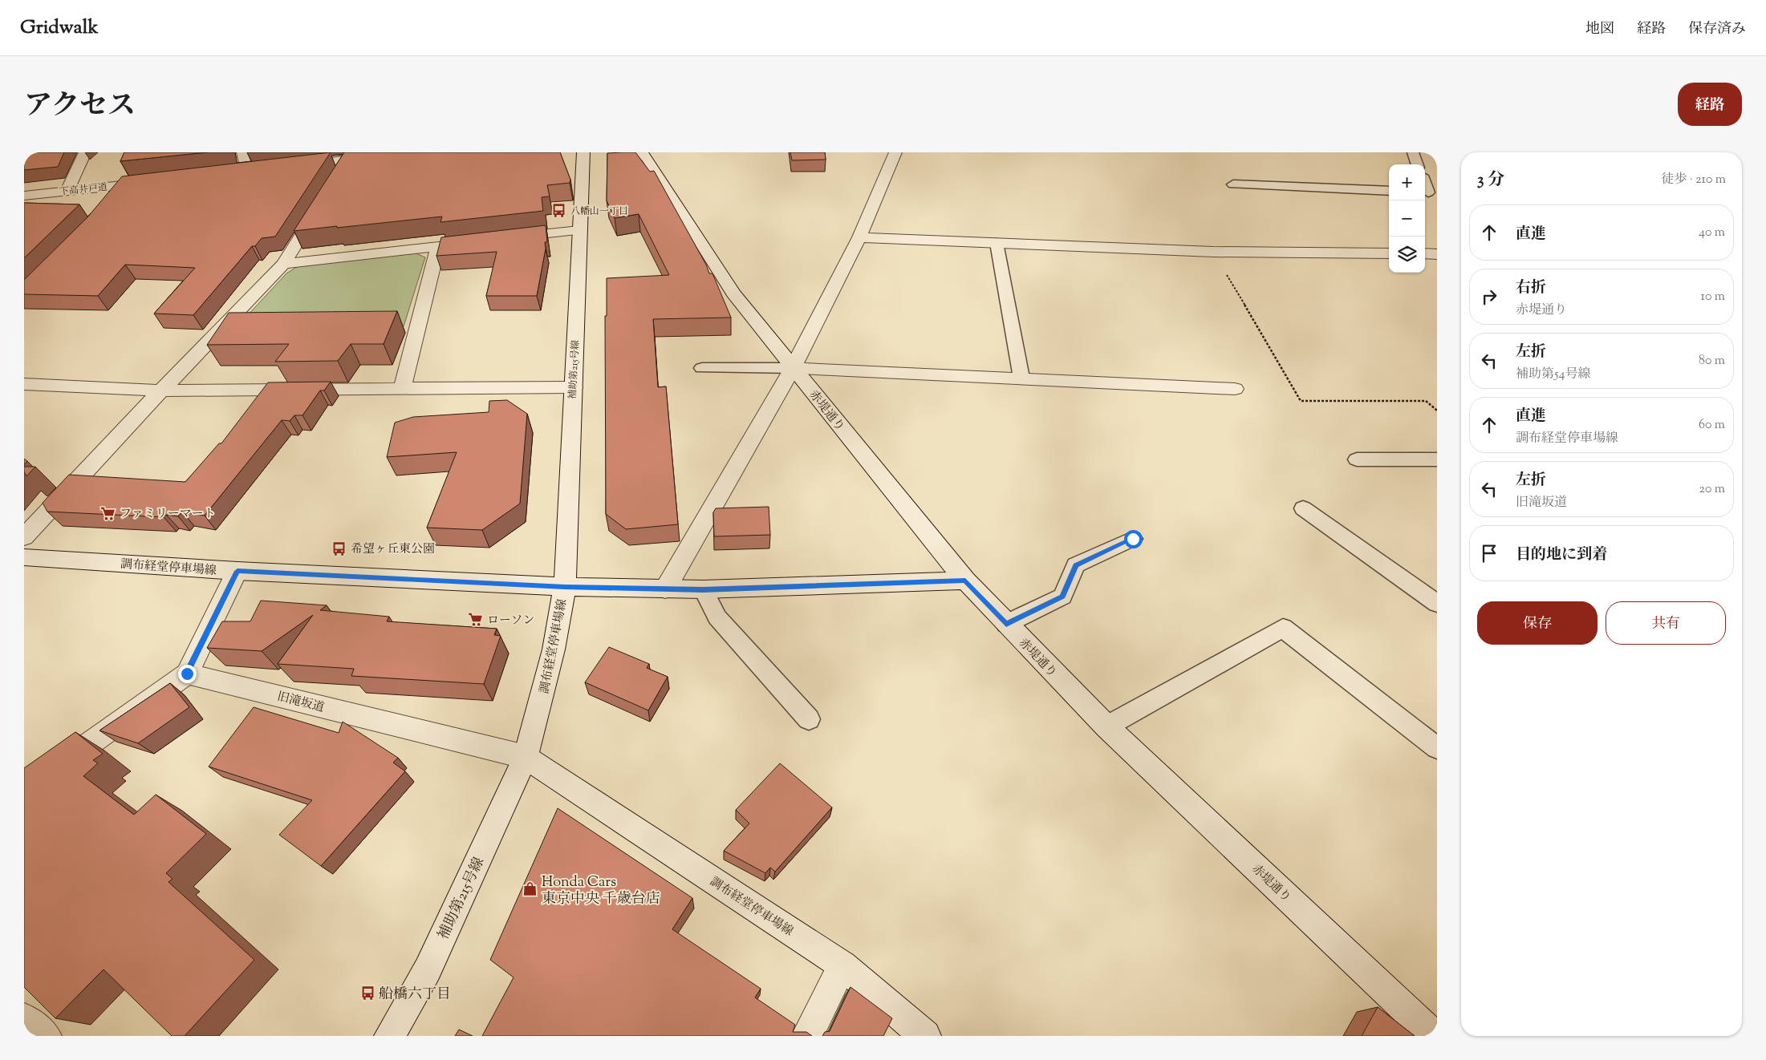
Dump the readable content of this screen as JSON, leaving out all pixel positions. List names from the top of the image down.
{
  "streets": {
    "street": [
      "下高井戸道",
      "補助第215号線",
      "赤堤通り",
      "調布経堂停車場線",
      "旧滝坂道"
    ]
  },
  "crossings": [
    ["補助第215号線", "調布経堂停車場線"],
    ["補助第215号線", "旧滝坂道"],
    ["調布経堂停車場線", "旧滝坂道"]
  ],
  "places": {
    "bus stop": ["八幡山一丁目", "希望ヶ丘東公園", "船橋六丁目"],
    "supermarket": ["ファミリーマート", "ローソン"],
    "shop": ["Honda Cars 東京中央 千歳台店"]
  },
  "page": {
    "header": "Gridwalk",
    "nav": ["地図", "経路", "保存済み"],
    "title": "アクセス",
    "buttons": [
      "経路",
      ["保存", "共有"]
    ],
    "heading": ["3 分", "徒歩 · 210 m"],
    "map_buttons": ["+", "−"],
    "list": [
      ["直進", "40 m"],
      ["右折", "赤堤通り", "10 m"],
      ["左折", "補助第54号線", "80 m"],
      ["直進", "調布経堂停車場線", "60 m"],
      ["左折", "旧滝坂道", "20 m"],
      "目的地に到着"
    ]
  }
}
